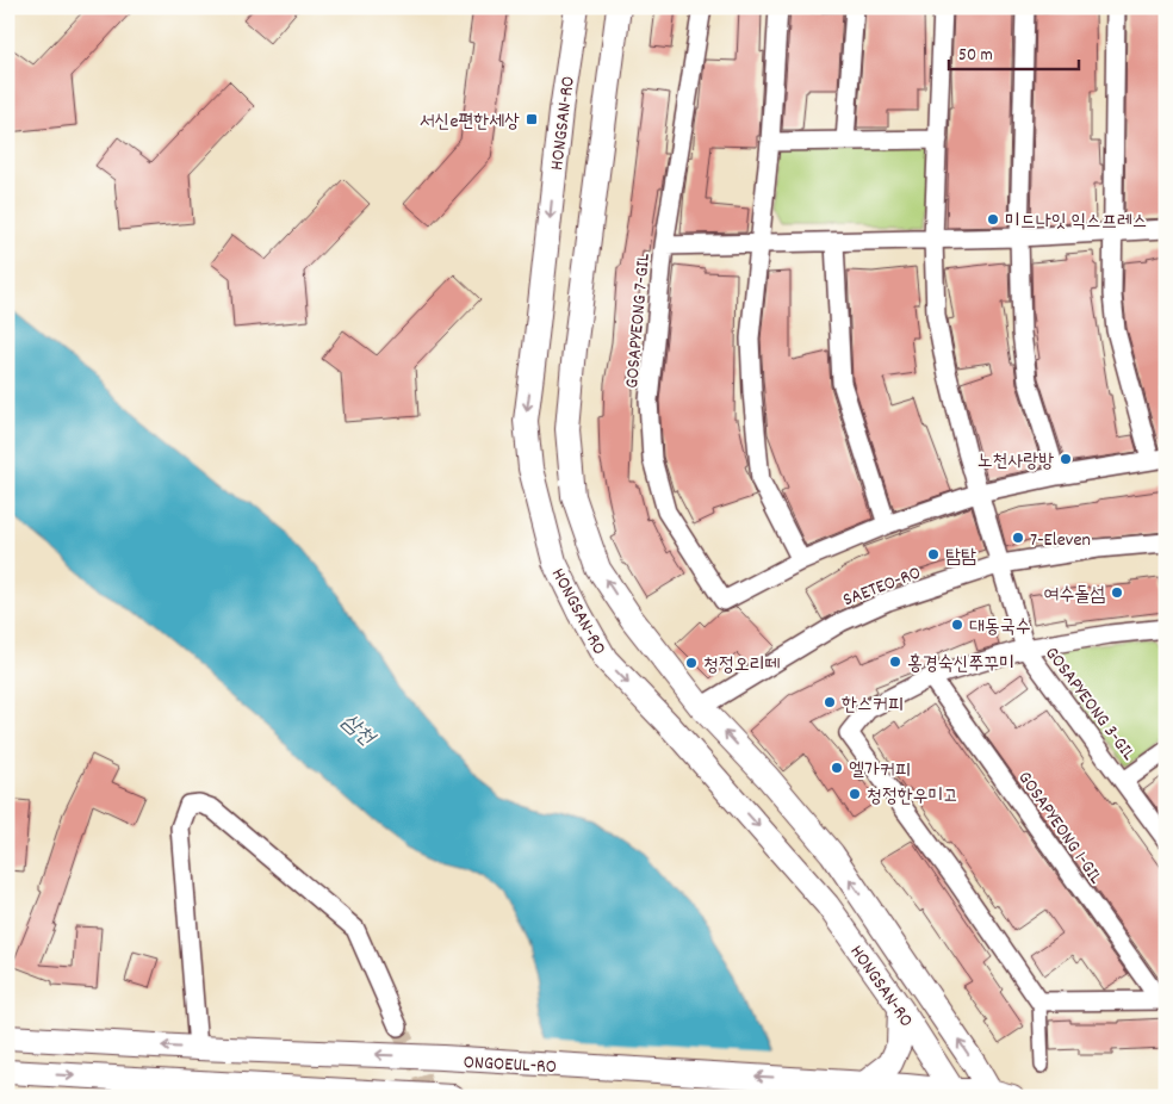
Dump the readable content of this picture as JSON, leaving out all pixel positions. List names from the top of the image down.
{
  "streets": {
    "street": [
      "HONGSAN-RO",
      "GOSAPYEONG 7-GIL",
      "SAETEO-RO",
      "GOSAPYEONG 3-GIL",
      "GOSAPYEONG 1-GIL",
      "ONGOEUL-RO"
    ]
  },
  "crossings": [
    ["HONGSAN-RO", "SAETEO-RO"],
    ["HONGSAN-RO", "ONGOEUL-RO"],
    ["GOSAPYEONG 3-GIL", "GOSAPYEONG 1-GIL"]
  ],
  "water": ["삼천"],
  "places": {
    "transit": ["서신e편한세상"],
    "other": [
      "미드나잇 익스프레스",
      "노천사랑방",
      "7-Eleven",
      "탐탐",
      "여수돌섬",
      "대동국수",
      "홍경숙신쭈꾸미",
      "청정오리떼",
      "한스커피",
      "엘가커피",
      "청정한우미고"
    ]
  },
  "scale_bar": "50 m"
}
